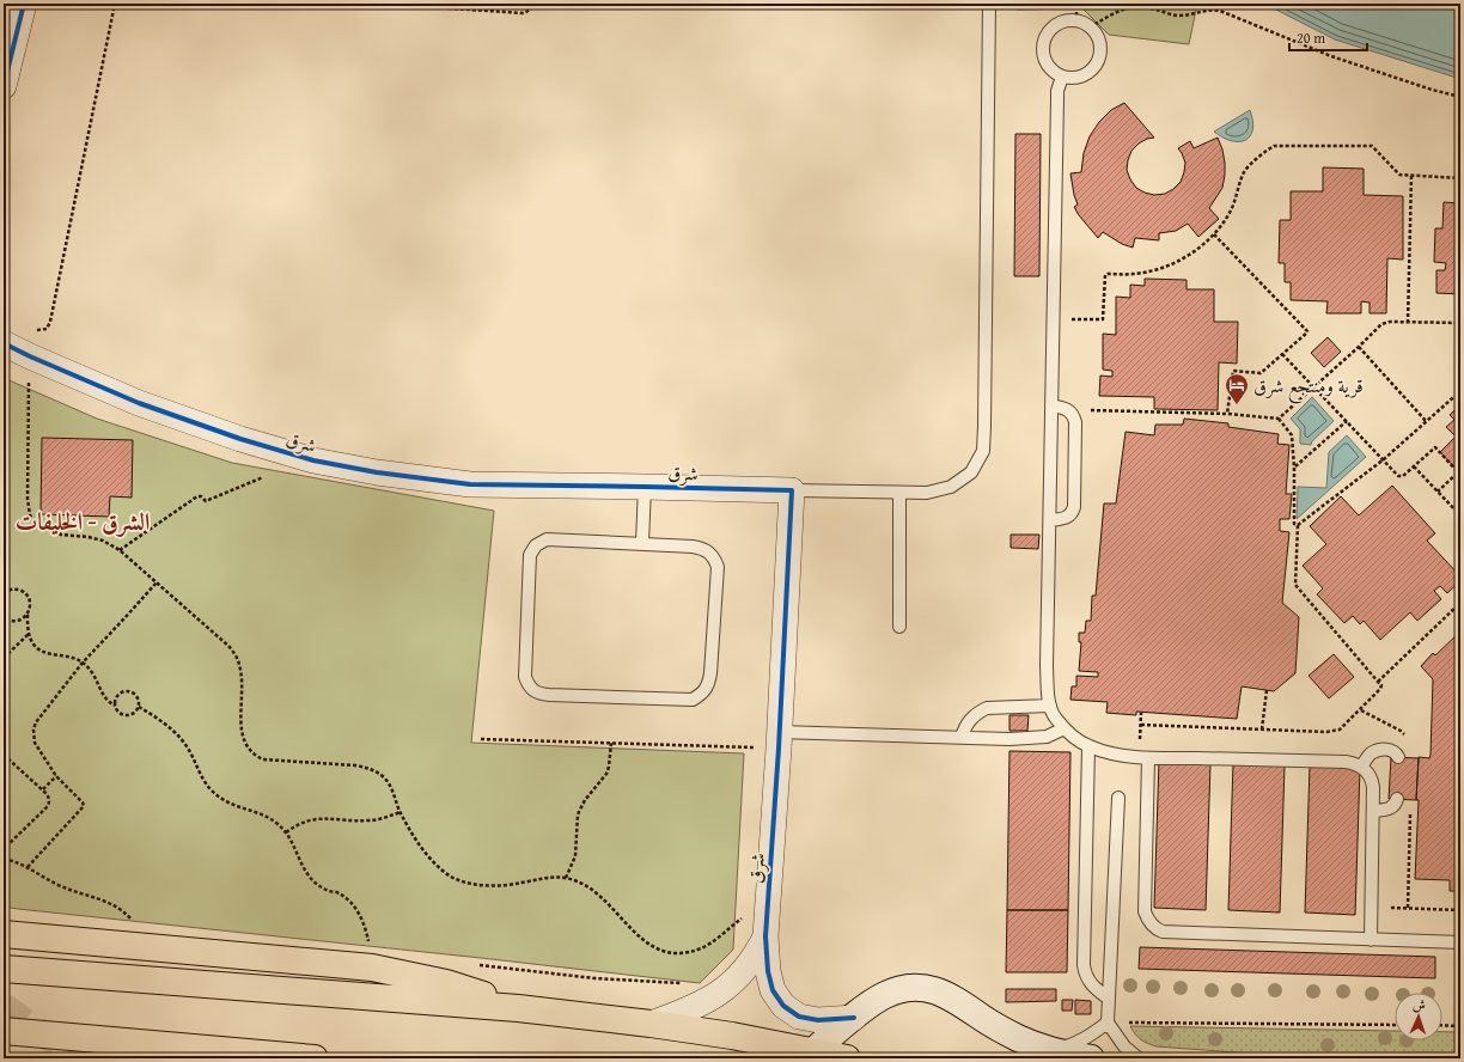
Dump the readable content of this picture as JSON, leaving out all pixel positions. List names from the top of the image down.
{
  "streets": {
    "street": ["شرق"]
  },
  "districts": ["الشرق - الخليفات"],
  "places": {
    "hotel": ["قرية ومنتجع شرق"]
  },
  "scale_bar": "20 m",
  "north": "top"
}
